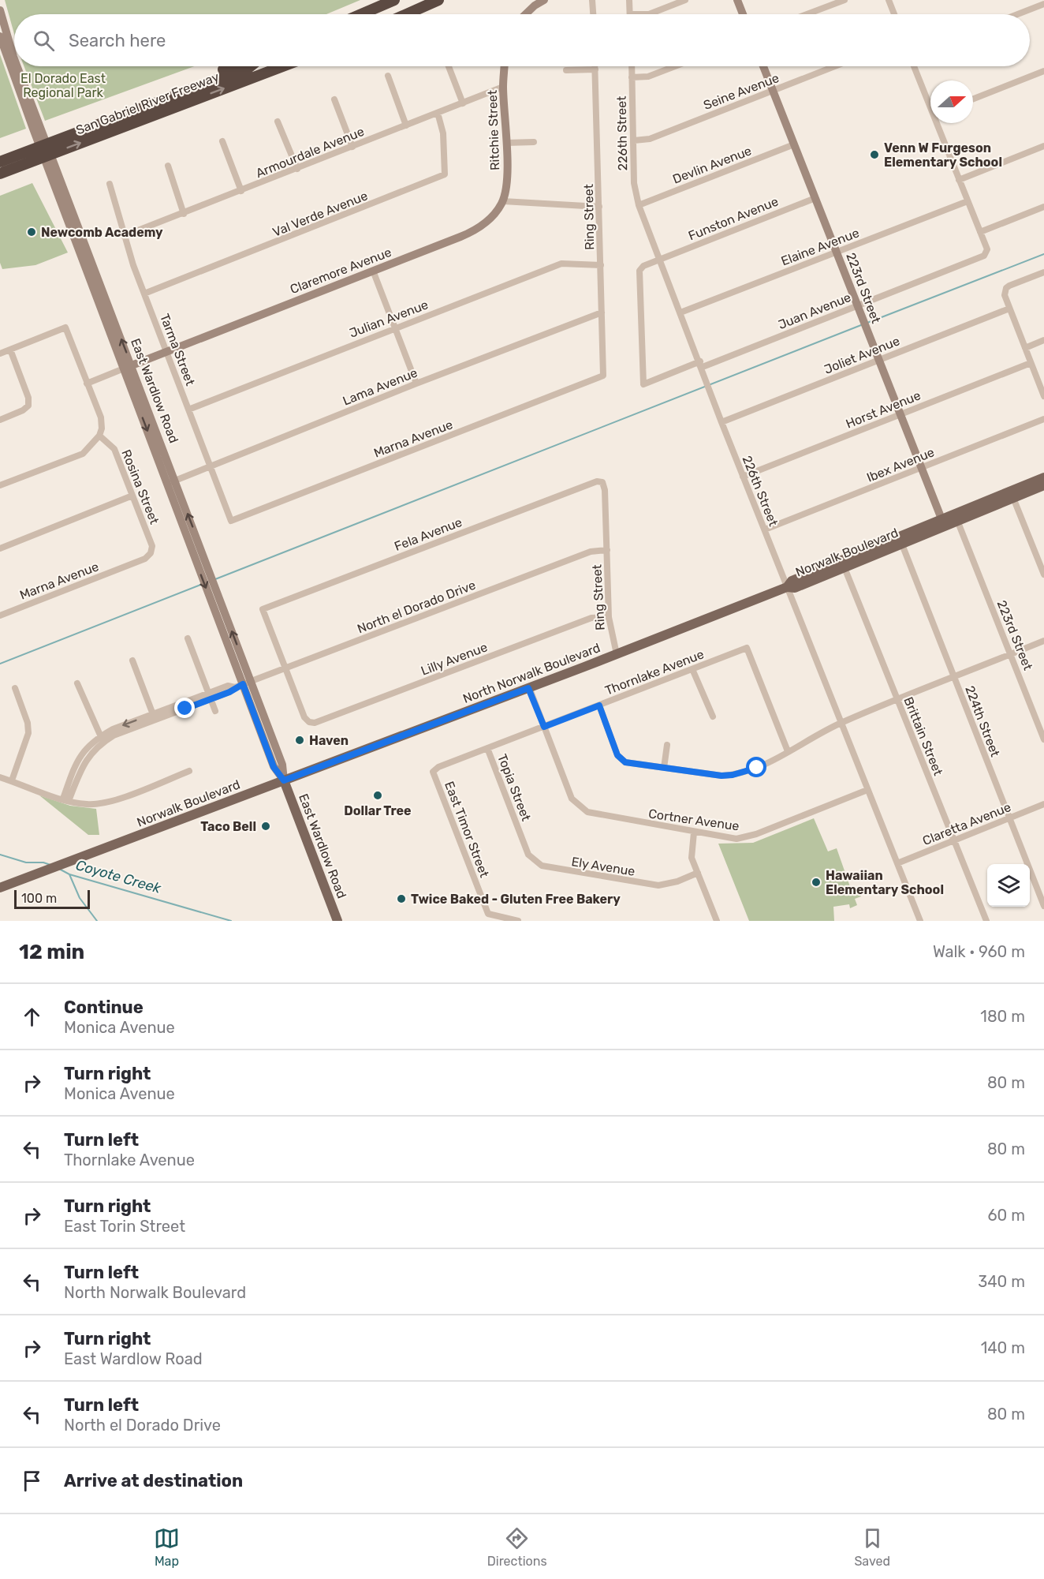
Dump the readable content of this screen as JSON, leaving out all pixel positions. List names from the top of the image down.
{
  "streets": {
    "highway": ["San Gabriel River Freeway"],
    "main road": ["East Wardlow Road", "Norwalk Boulevard", "North Norwalk Boulevard"],
    "street": [
      "Seine Avenue",
      "Ritchie Street",
      "226th Street",
      "Armourdale Avenue",
      "Devlin Avenue",
      "Val Verde Avenue",
      "Ring Street",
      "Funston Avenue",
      "Elaine Avenue",
      "Claremore Avenue",
      "223rd Street",
      "Juan Avenue",
      "Julian Avenue",
      "Tarma Street",
      "Joliet Avenue",
      "Lama Avenue",
      "Horst Avenue",
      "Marna Avenue",
      "Ibex Avenue",
      "Rosina Street",
      "Fela Avenue",
      "North el Dorado Drive",
      "Lilly Avenue",
      "Thornlake Avenue",
      "224th Street",
      "Brittain Street",
      "Topia Street",
      "Cortner Avenue",
      "Claretta Avenue",
      "East Timor Street",
      "Ely Avenue"
    ]
  },
  "crossings": [
    ["Seine Avenue", "226th Street"],
    ["Seine Avenue", "223rd Street"],
    ["Ritchie Street", "Armourdale Avenue"],
    ["Ritchie Street", "Claremore Avenue"],
    ["226th Street", "Devlin Avenue"],
    ["226th Street", "Funston Avenue"],
    ["226th Street", "Elaine Avenue"],
    ["226th Street", "Juan Avenue"],
    ["226th Street", "Joliet Avenue"],
    ["226th Street", "Horst Avenue"],
    ["226th Street", "Ibex Avenue"],
    ["226th Street", "Norwalk Boulevard"],
    ["226th Street", "North Norwalk Boulevard"],
    ["226th Street", "Cortner Avenue"],
    ["226th Street", "Claretta Avenue"],
    ["Armourdale Avenue", "Val Verde Avenue"],
    ["Armourdale Avenue", "Tarma Street"],
    ["Devlin Avenue", "223rd Street"],
    ["Val Verde Avenue", "Tarma Street"],
    ["Ring Street", "Julian Avenue"],
    ["Ring Street", "Lama Avenue"],
    ["Ring Street", "Marna Avenue"],
    ["Ring Street", "Fela Avenue"],
    ["Ring Street", "North el Dorado Drive"],
    ["Ring Street", "Lilly Avenue"],
    ["Ring Street", "North Norwalk Boulevard"],
    ["Funston Avenue", "223rd Street"],
    ["Funston Avenue", "Juan Avenue"],
    ["Elaine Avenue", "223rd Street"],
    ["Claremore Avenue", "Tarma Street"],
    ["Claremore Avenue", "East Wardlow Road"],
    ["223rd Street", "Juan Avenue"],
    ["223rd Street", "Joliet Avenue"],
    ["223rd Street", "Horst Avenue"],
    ["223rd Street", "Ibex Avenue"],
    ["223rd Street", "Norwalk Boulevard"],
    ["Julian Avenue", "Tarma Street"],
    ["Tarma Street", "Lama Avenue"],
    ["Tarma Street", "Marna Avenue"],
    ["Lama Avenue", "East Wardlow Road"],
    ["East Wardlow Road", "Norwalk Boulevard"],
    ["East Wardlow Road", "North el Dorado Drive"],
    ["East Wardlow Road", "North Norwalk Boulevard"],
    ["Marna Avenue", "Rosina Street"],
    ["Fela Avenue", "North el Dorado Drive"],
    ["Fela Avenue", "Lilly Avenue"],
    ["Norwalk Boulevard", "North Norwalk Boulevard"],
    ["Norwalk Boulevard", "224th Street"],
    ["Norwalk Boulevard", "Brittain Street"],
    ["North el Dorado Drive", "Lilly Avenue"],
    ["Thornlake Avenue", "Topia Street"],
    ["Thornlake Avenue", "Cortner Avenue"],
    ["Thornlake Avenue", "East Timor Street"],
    ["224th Street", "Claretta Avenue"],
    ["Brittain Street", "Claretta Avenue"],
    ["Topia Street", "Ely Avenue"]
  ],
  "water": ["Coyote Creek"],
  "parks": ["El Dorado East Regional Park"],
  "places": [
    "Venn W Furgeson Elementary School",
    "Newcomb Academy",
    "Haven",
    "Dollar Tree",
    "Taco Bell",
    "Hawaiian Elementary School",
    "Twice Baked - Gluten Free Bakery"
  ],
  "scale_bar": "100 m",
  "north": "right",
  "page": {
    "search": "Search here",
    "scale": "100 m",
    "heading": ["12 min", "Walk · 960 m"],
    "list": [
      ["Continue", "Monica Avenue", "180 m"],
      ["Turn right", "Monica Avenue", "80 m"],
      ["Turn left", "Thornlake Avenue", "80 m"],
      ["Turn right", "East Torin Street", "60 m"],
      ["Turn left", "North Norwalk Boulevard", "340 m"],
      ["Turn right", "East Wardlow Road", "140 m"],
      ["Turn left", "North el Dorado Drive", "80 m"],
      "Arrive at destination"
    ],
    "nav": ["Map", "Directions", "Saved"]
  }
}
